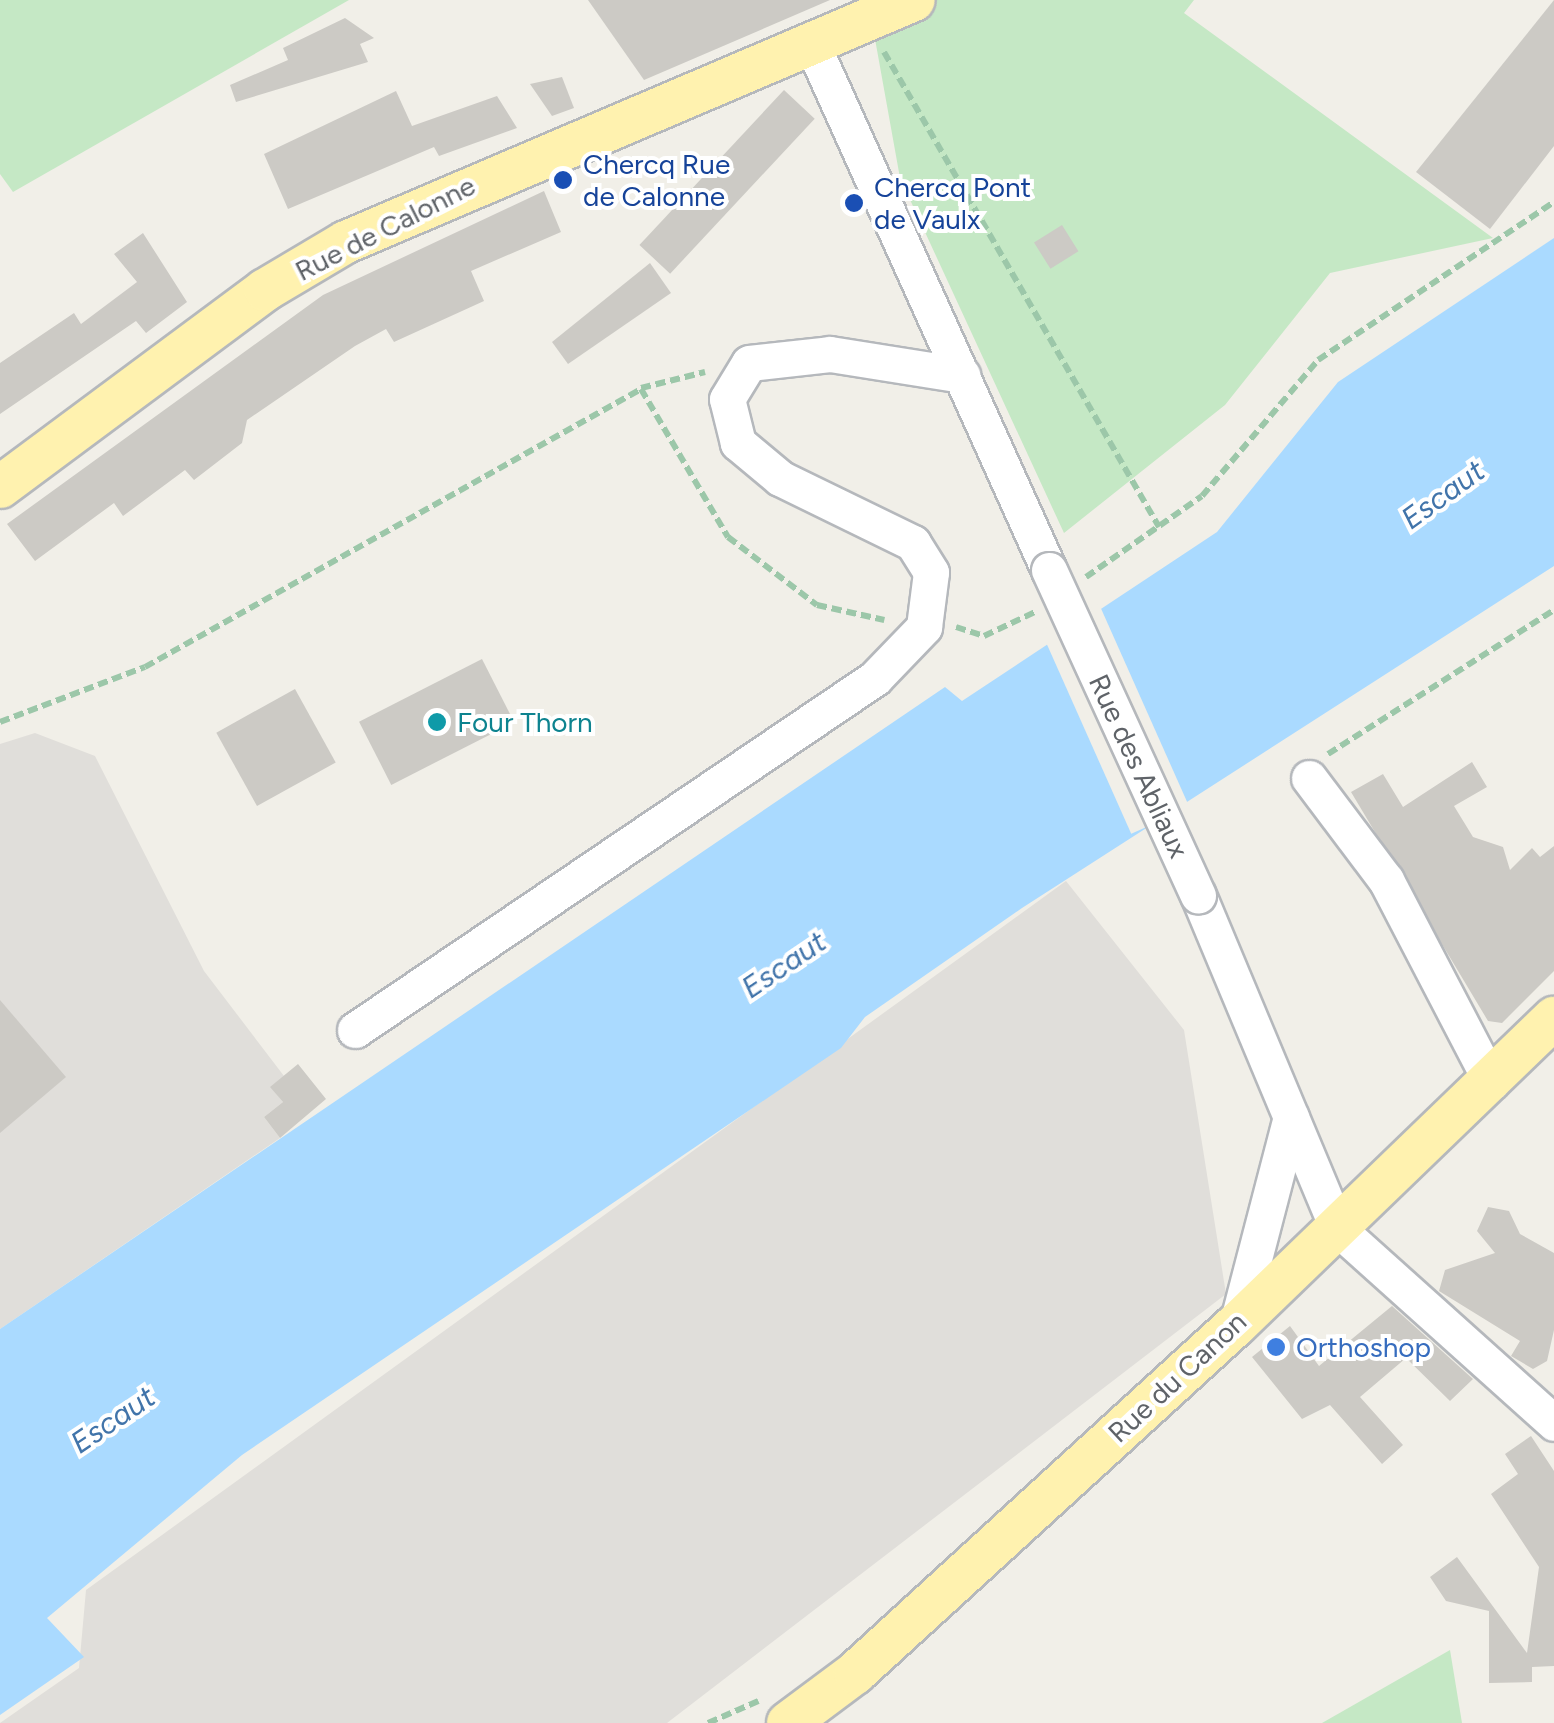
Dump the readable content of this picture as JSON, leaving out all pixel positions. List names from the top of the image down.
{
  "streets": {
    "main road": ["Rue de Calonne", "Rue du Canon"],
    "street": ["Rue des Abliaux"]
  },
  "crossings": [
    ["Rue de Calonne", "Rue des Abliaux"],
    ["Rue des Abliaux", "Rue du Canon"]
  ],
  "water": ["Escaut"],
  "places": [
    "Chercq Rue de Calonne",
    "Chercq Pont de Vaulx",
    "Four Thorn",
    "Orthoshop"
  ]
}
